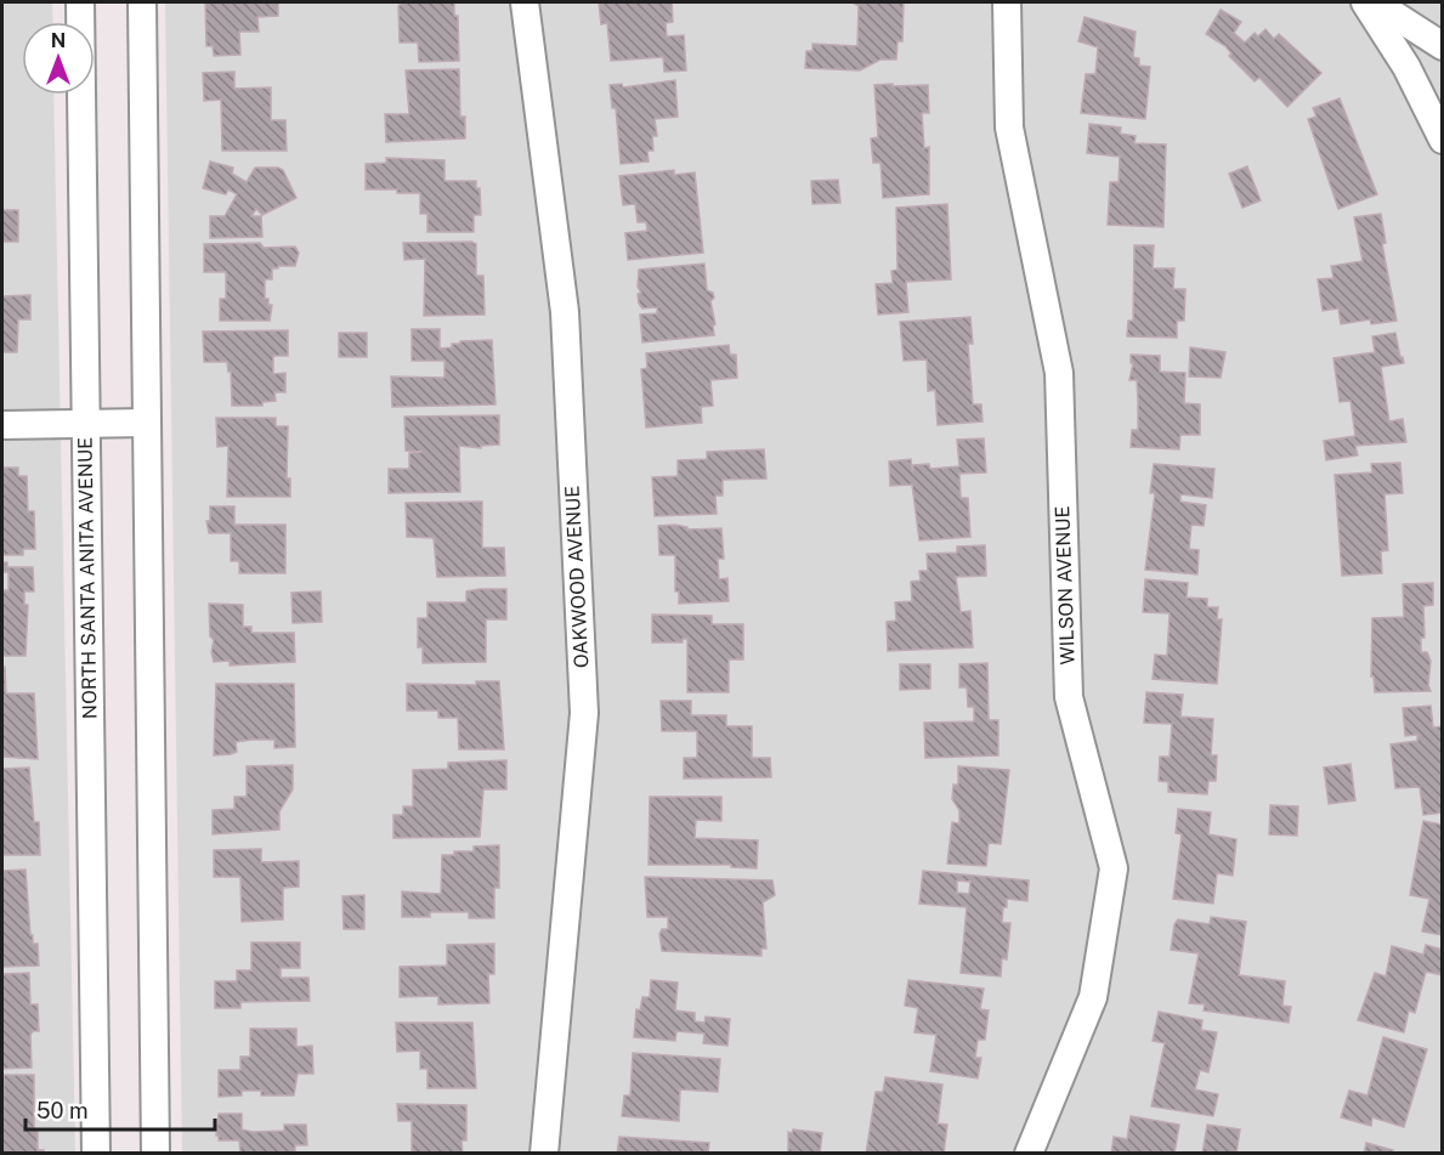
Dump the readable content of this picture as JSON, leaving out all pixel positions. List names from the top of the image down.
{
  "streets": {
    "street": ["OAKWOOD AVENUE", "NORTH SANTA ANITA AVENUE", "WILSON AVENUE"]
  },
  "scale_bar": "50 m",
  "north": "top"
}
